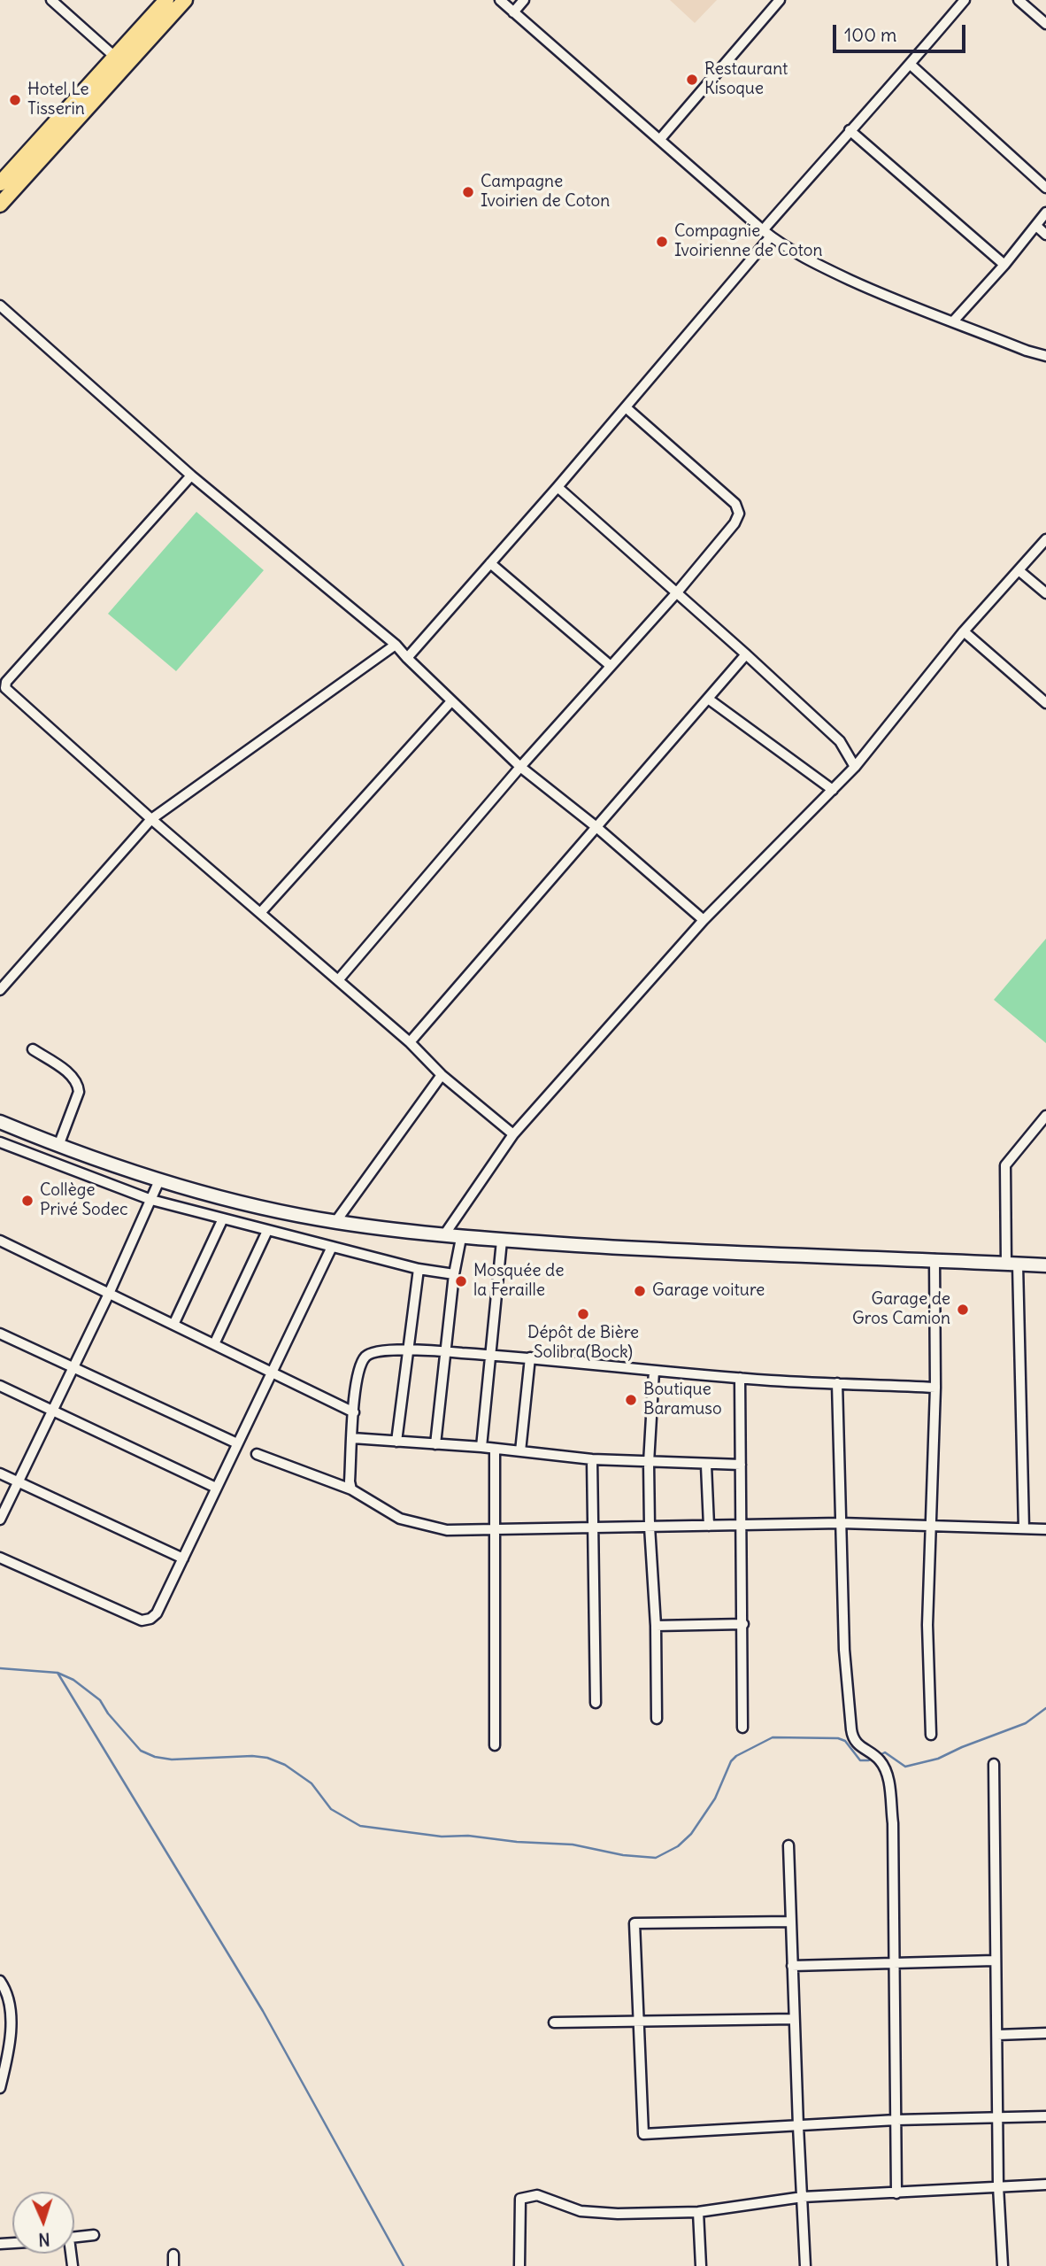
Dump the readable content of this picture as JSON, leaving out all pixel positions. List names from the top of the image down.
{
  "places": [
    "Restaurant Kisoque",
    "Hotel Le Tisserin",
    "Campagne Ivoirien de Coton",
    "Compagnie Ivoirienne de Coton",
    "Collège Privé Sodec",
    "Mosquée de la Feraille",
    "Garage voiture",
    "Garage de Gros Camion",
    "Dépôt de Bière Solibra(Bock)",
    "Boutique Baramuso"
  ],
  "scale_bar": "100 m",
  "north": "bottom"
}
